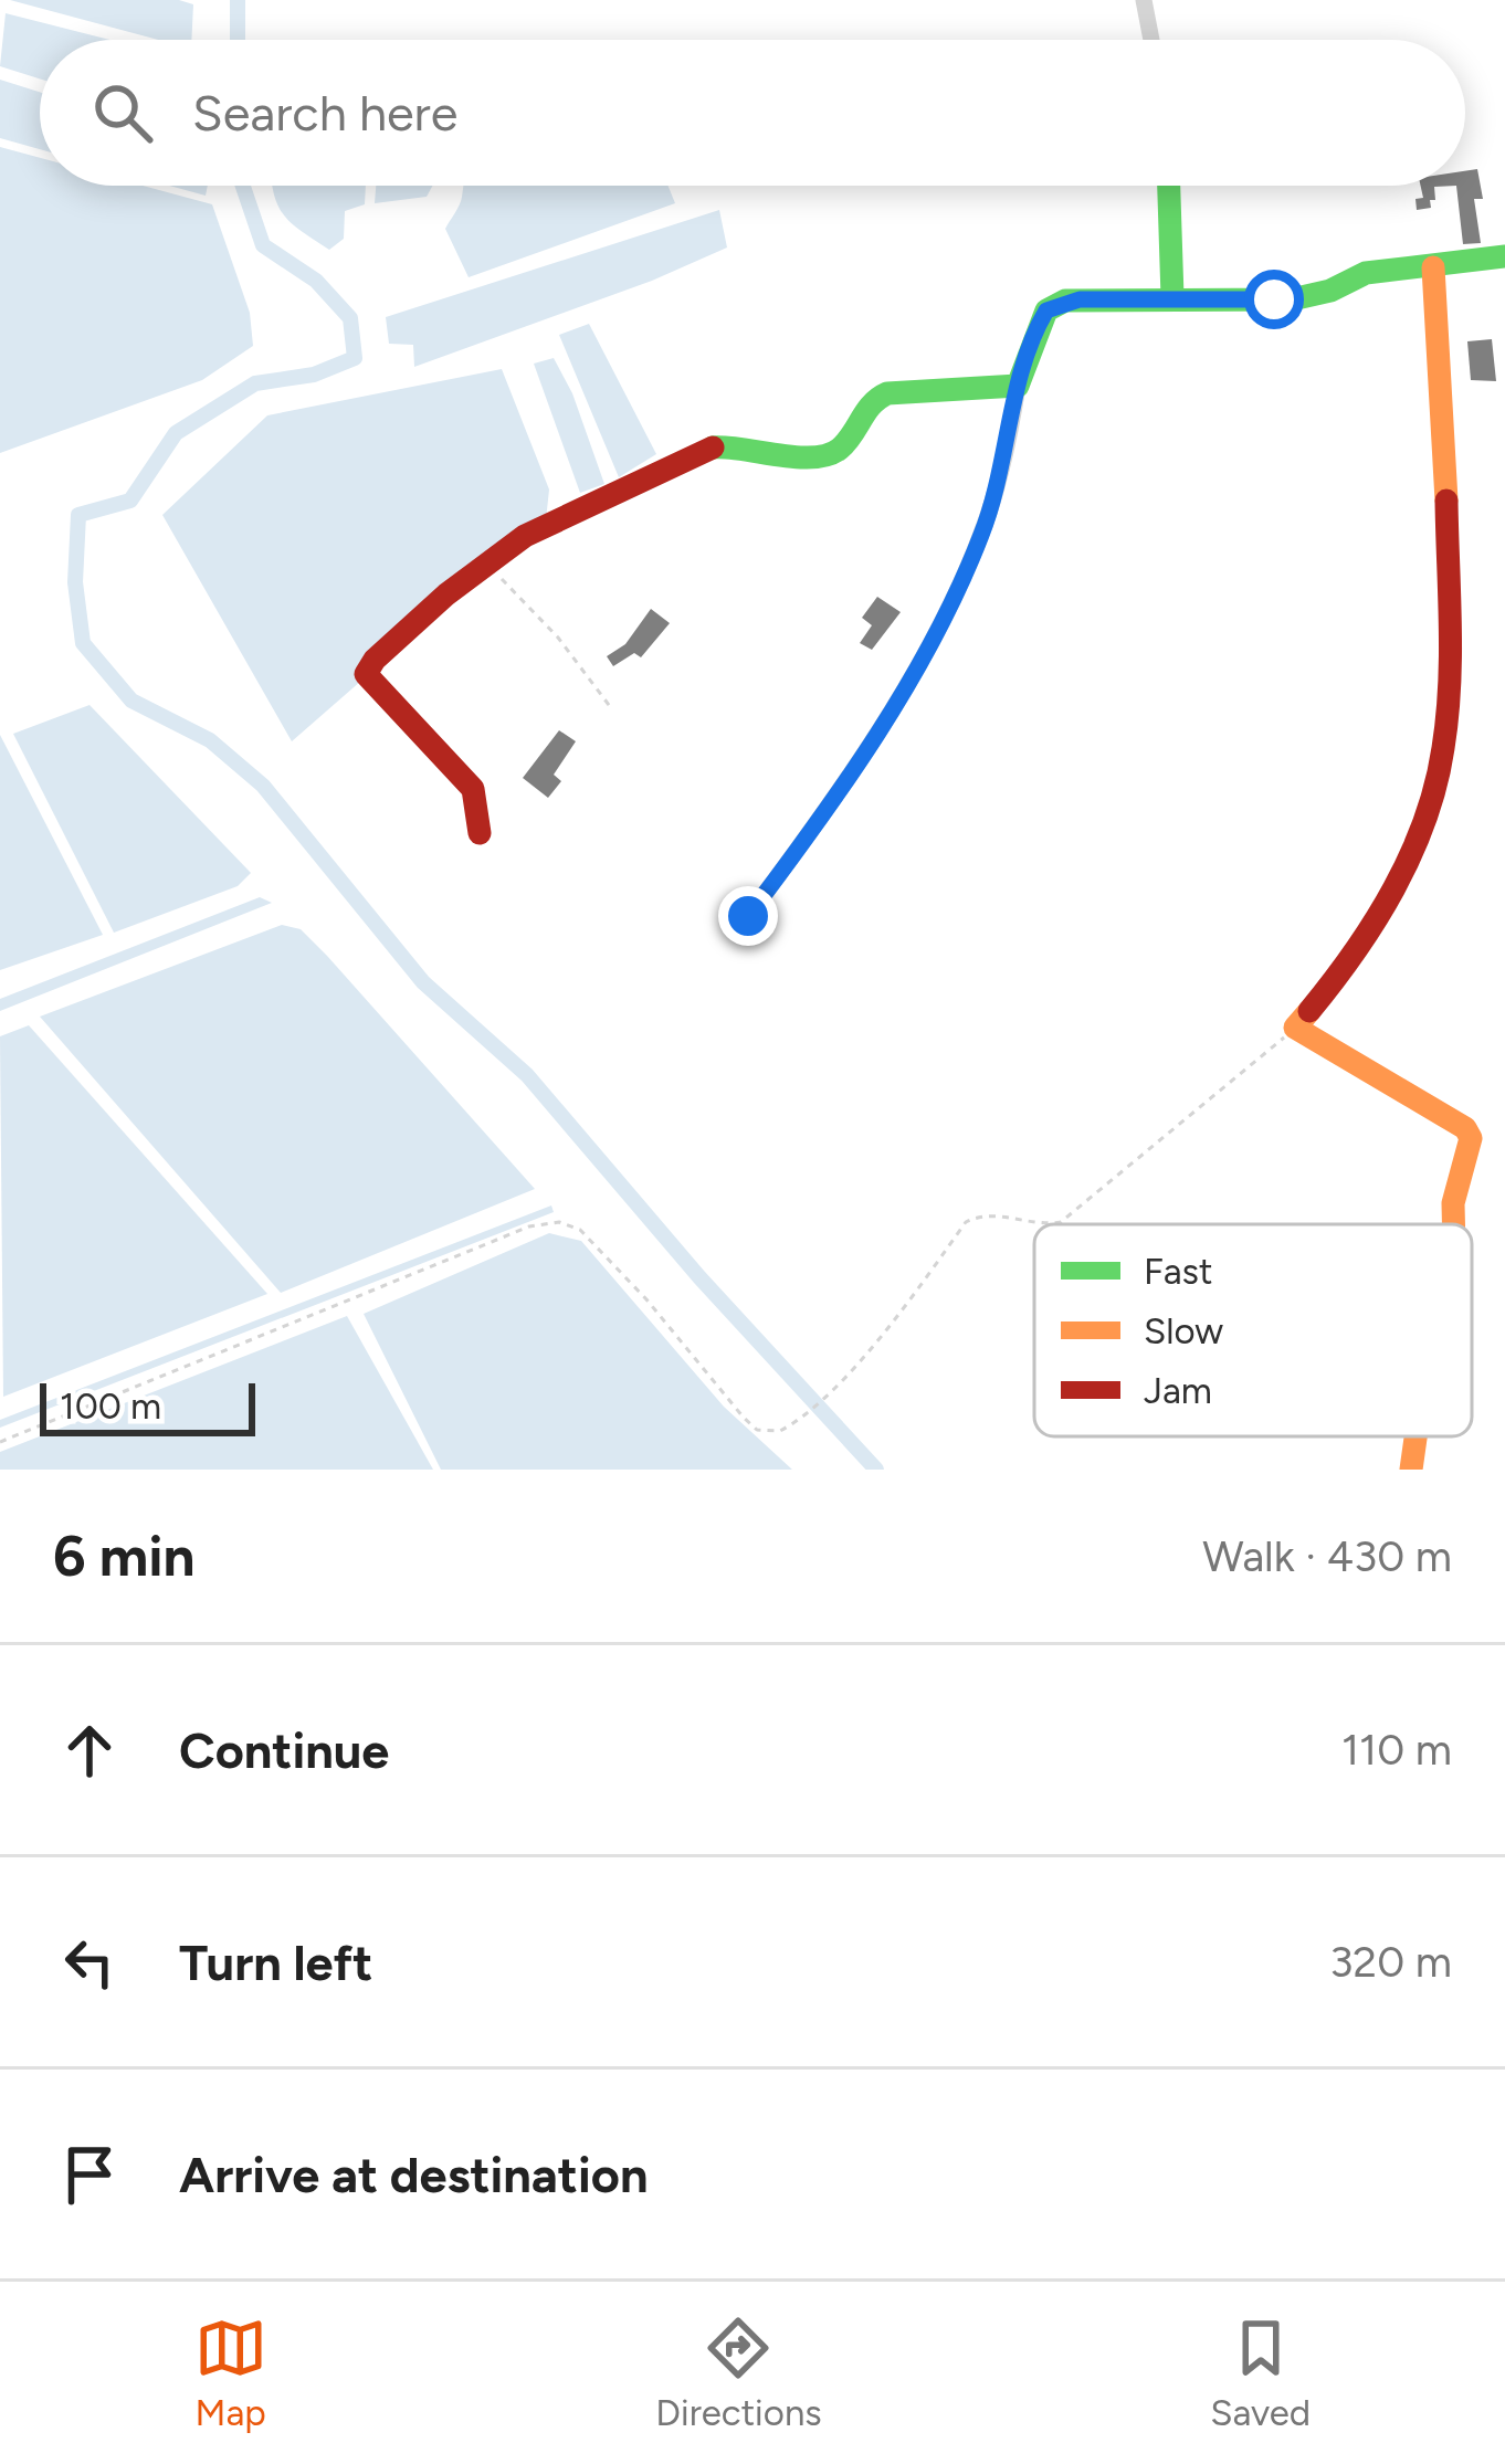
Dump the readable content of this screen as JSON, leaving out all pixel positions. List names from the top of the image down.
{
  "legend": ["Fast", "Slow", "Jam"],
  "scale_bar": "100 m",
  "page": {
    "search": "Search here",
    "scale": "100 m",
    "heading": ["6 min", "Walk · 430 m"],
    "list": [
      ["Continue", "110 m"],
      ["Turn left", "320 m"],
      "Arrive at destination"
    ],
    "nav": ["Map", "Directions", "Saved"]
  }
}
